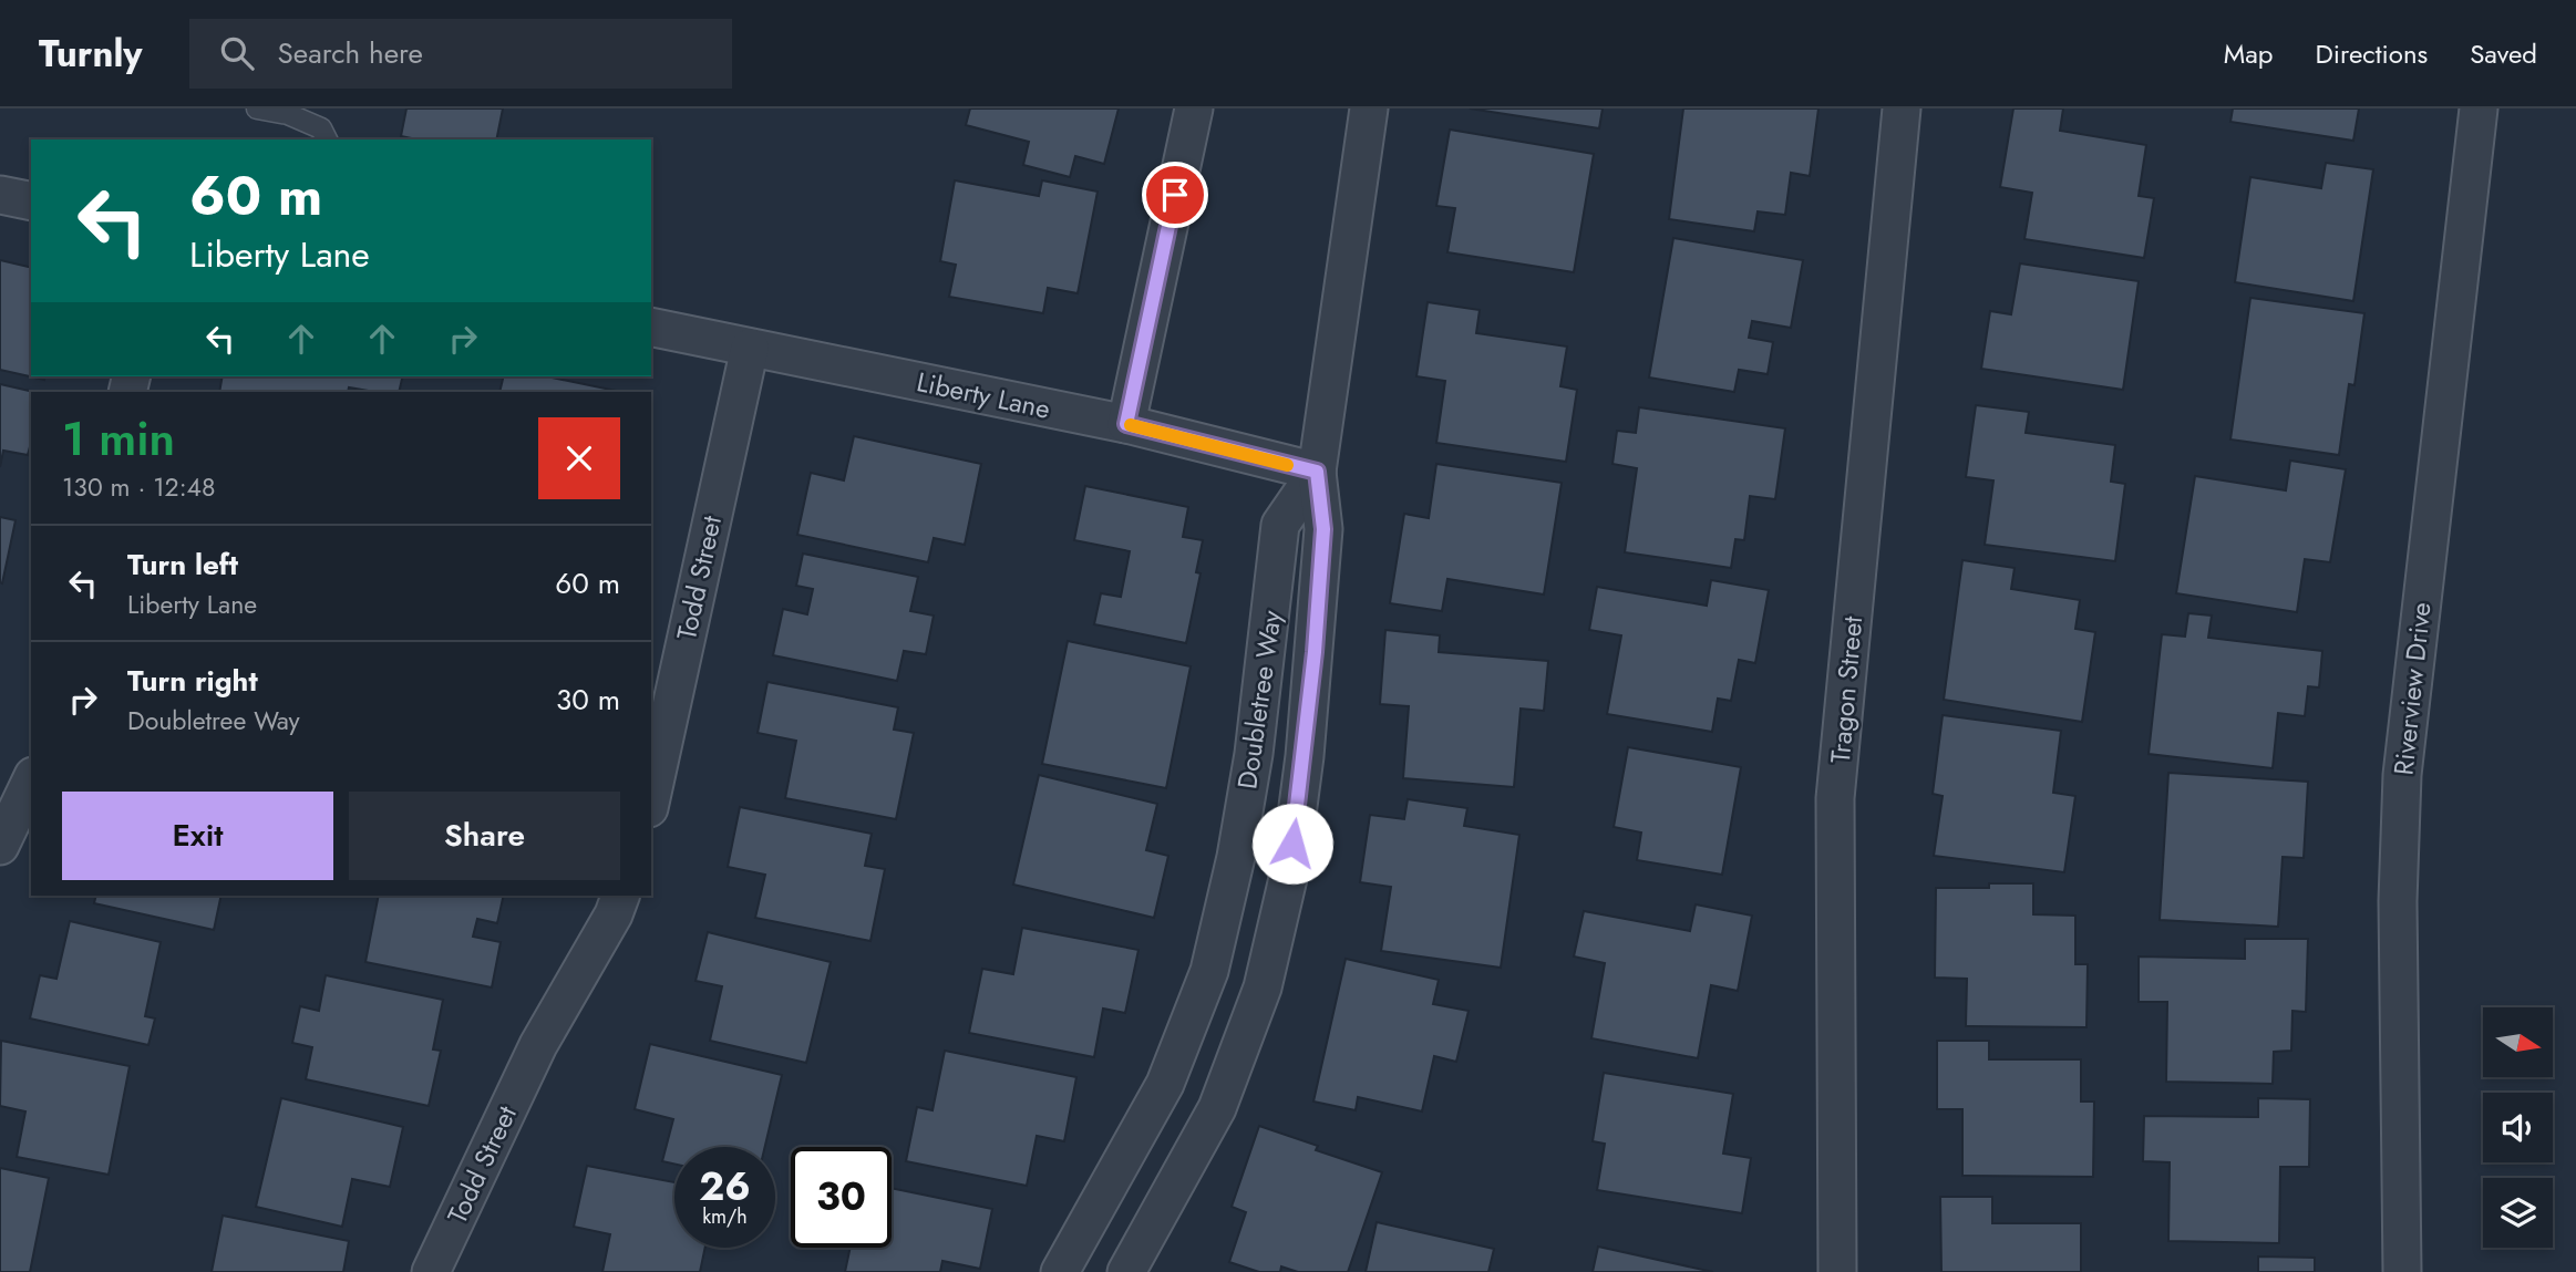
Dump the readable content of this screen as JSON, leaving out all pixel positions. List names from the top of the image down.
{
  "streets": {
    "street": [
      "Liberty Lane",
      "Todd Street",
      "Riverview Drive",
      "Tragon Street",
      "Doubletree Way"
    ]
  },
  "crossings": [
    ["Liberty Lane", "Todd Street"],
    ["Liberty Lane", "Doubletree Way"]
  ],
  "north": "right",
  "page": {
    "header": "Turnly",
    "search": "Search here",
    "nav": ["Map", "Directions", "Saved"],
    "turn": ["60 m", "Liberty Lane"],
    "heading": ["1 min", "130 m · 12:48"],
    "list": [
      {
        "name": "Turn left",
        "note": "Liberty Lane",
        "value": "60 m"
      },
      {
        "name": "Turn right",
        "note": "Doubletree Way",
        "value": "30 m"
      }
    ],
    "buttons": ["Exit", "Share"],
    "speed": "26 km/h",
    "limit": "30"
  }
}
